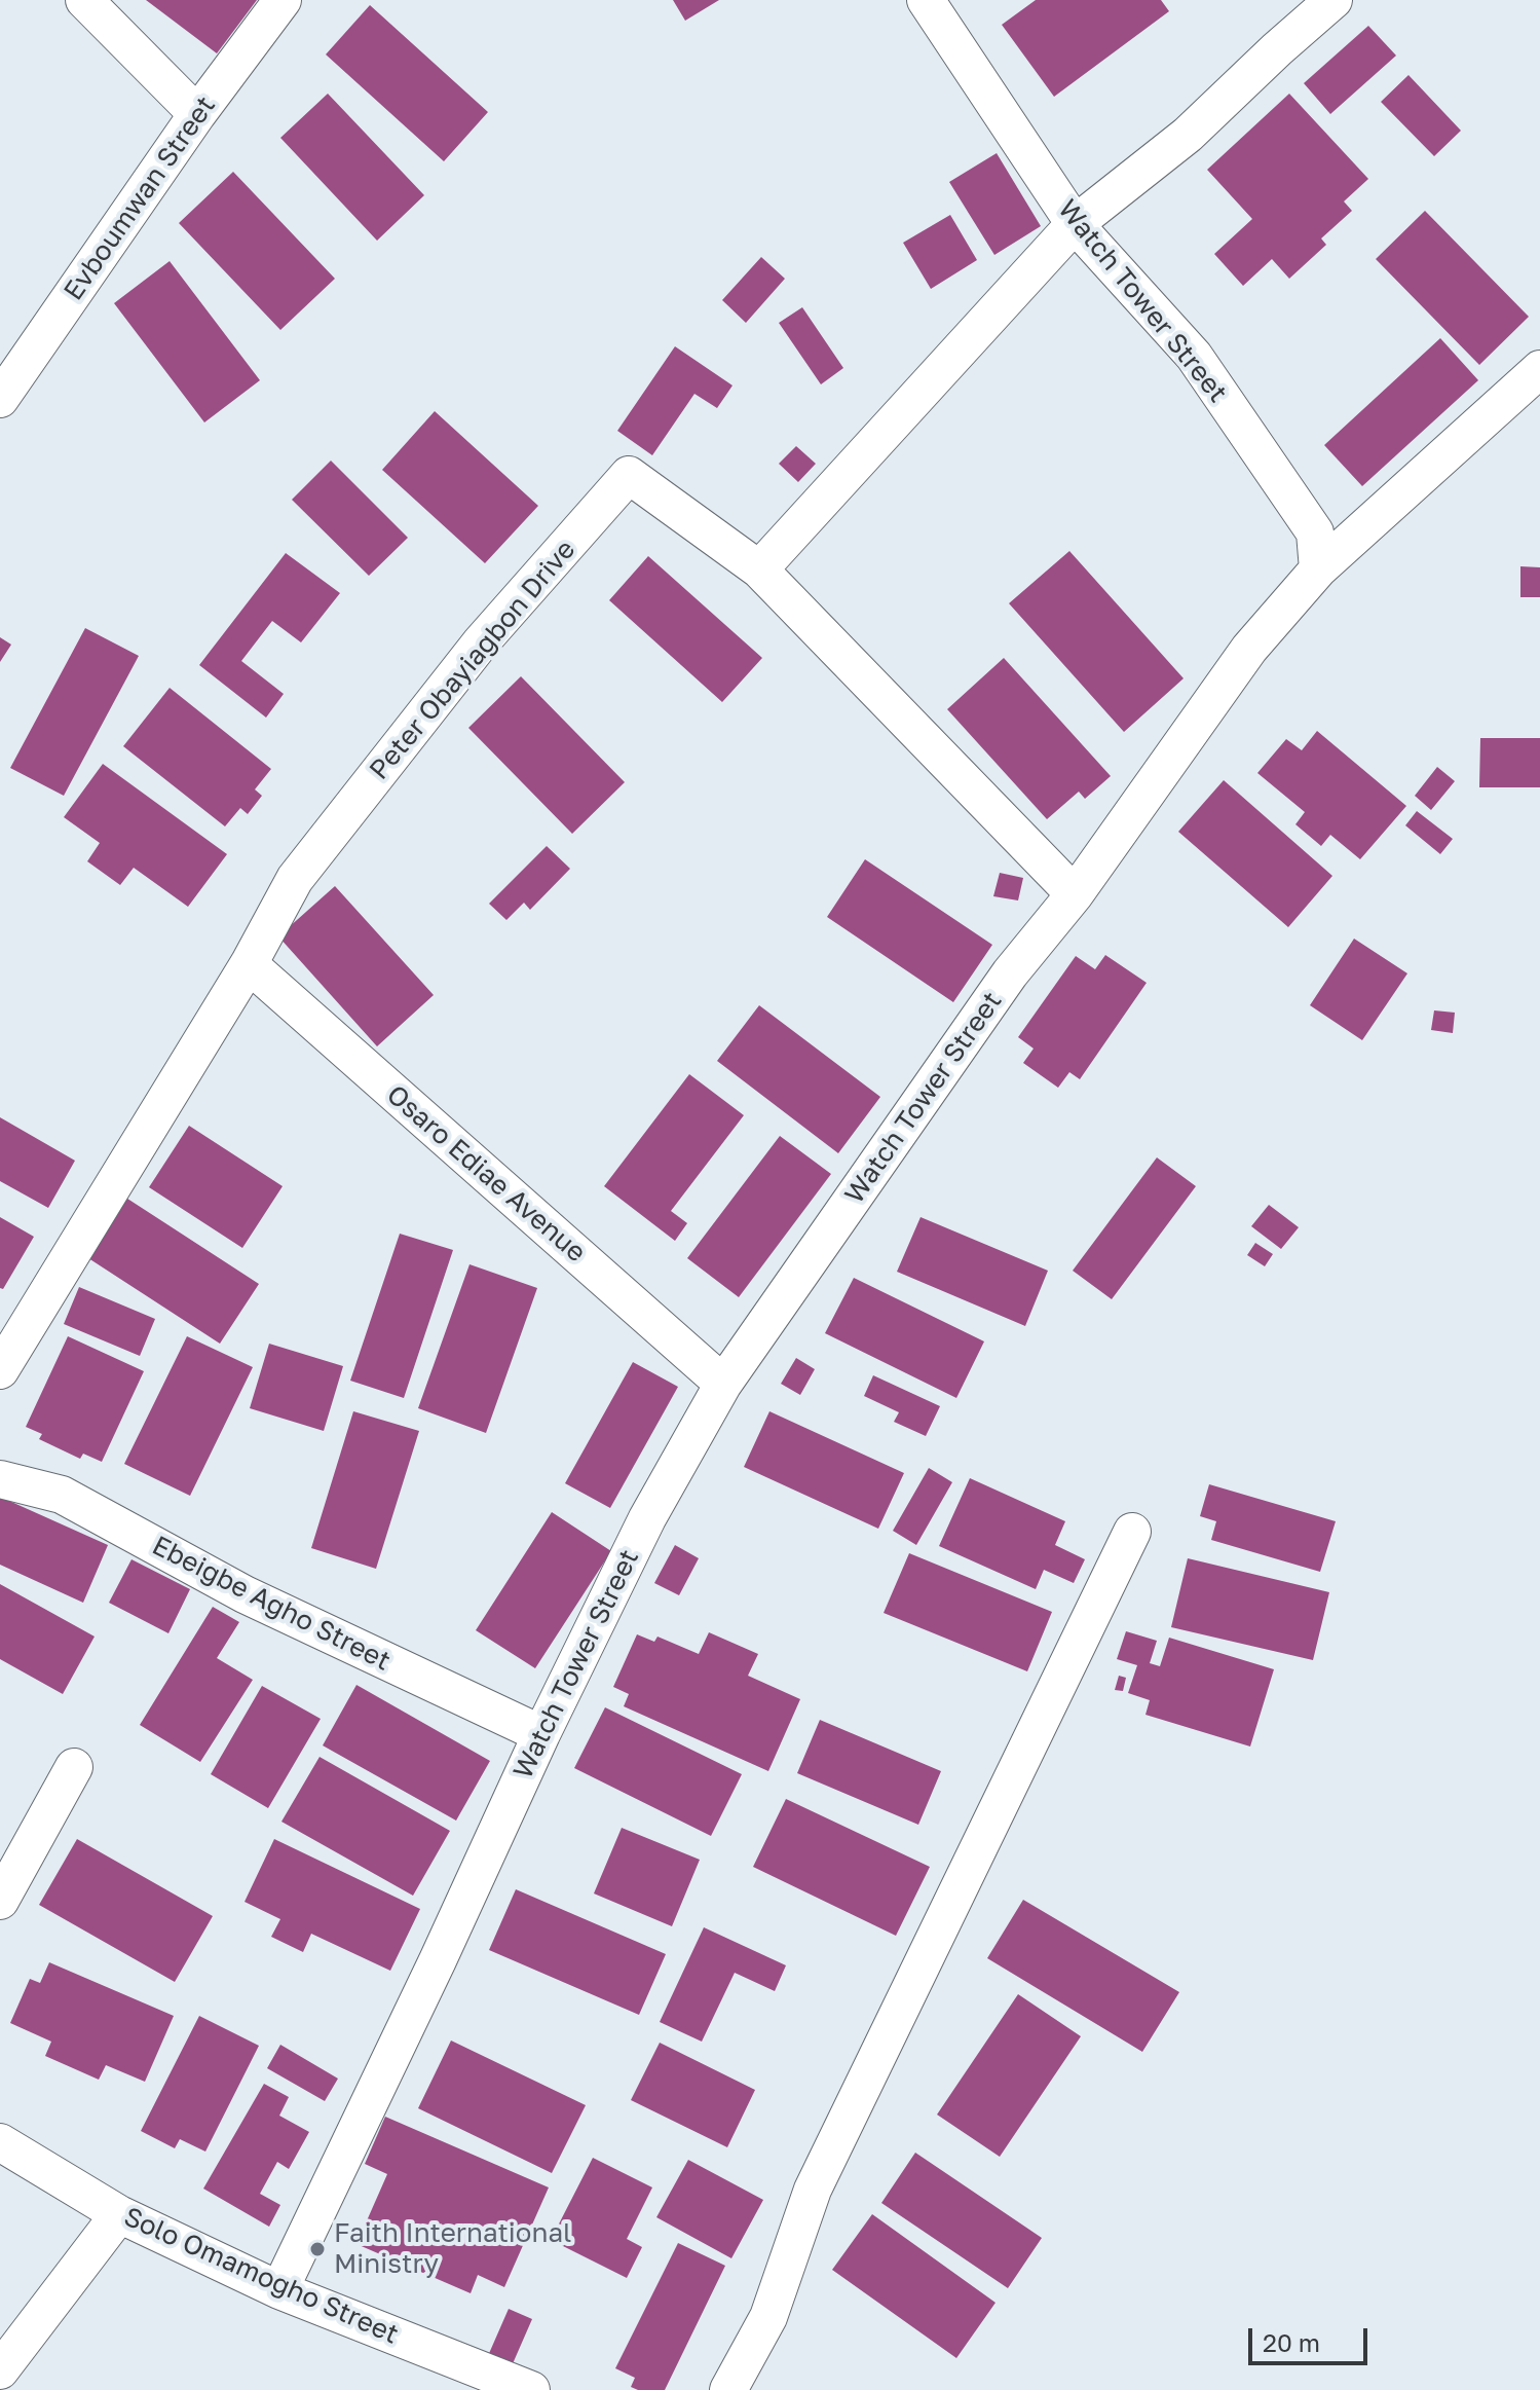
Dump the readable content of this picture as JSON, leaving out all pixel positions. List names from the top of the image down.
{
  "streets": {
    "street": [
      "Evboumwan Street",
      "Watch Tower Street",
      "Peter Obayiagbon Drive",
      "Osaro Ediae Avenue",
      "Ebeigbe Agho Street",
      "Solo Omamogho Street"
    ]
  },
  "crossings": [
    ["Watch Tower Street", "Peter Obayiagbon Drive"],
    ["Watch Tower Street", "Osaro Ediae Avenue"],
    ["Watch Tower Street", "Ebeigbe Agho Street"],
    ["Watch Tower Street", "Solo Omamogho Street"],
    ["Peter Obayiagbon Drive", "Osaro Ediae Avenue"]
  ],
  "places": ["Faith International Ministry"],
  "scale_bar": "20 m"
}
